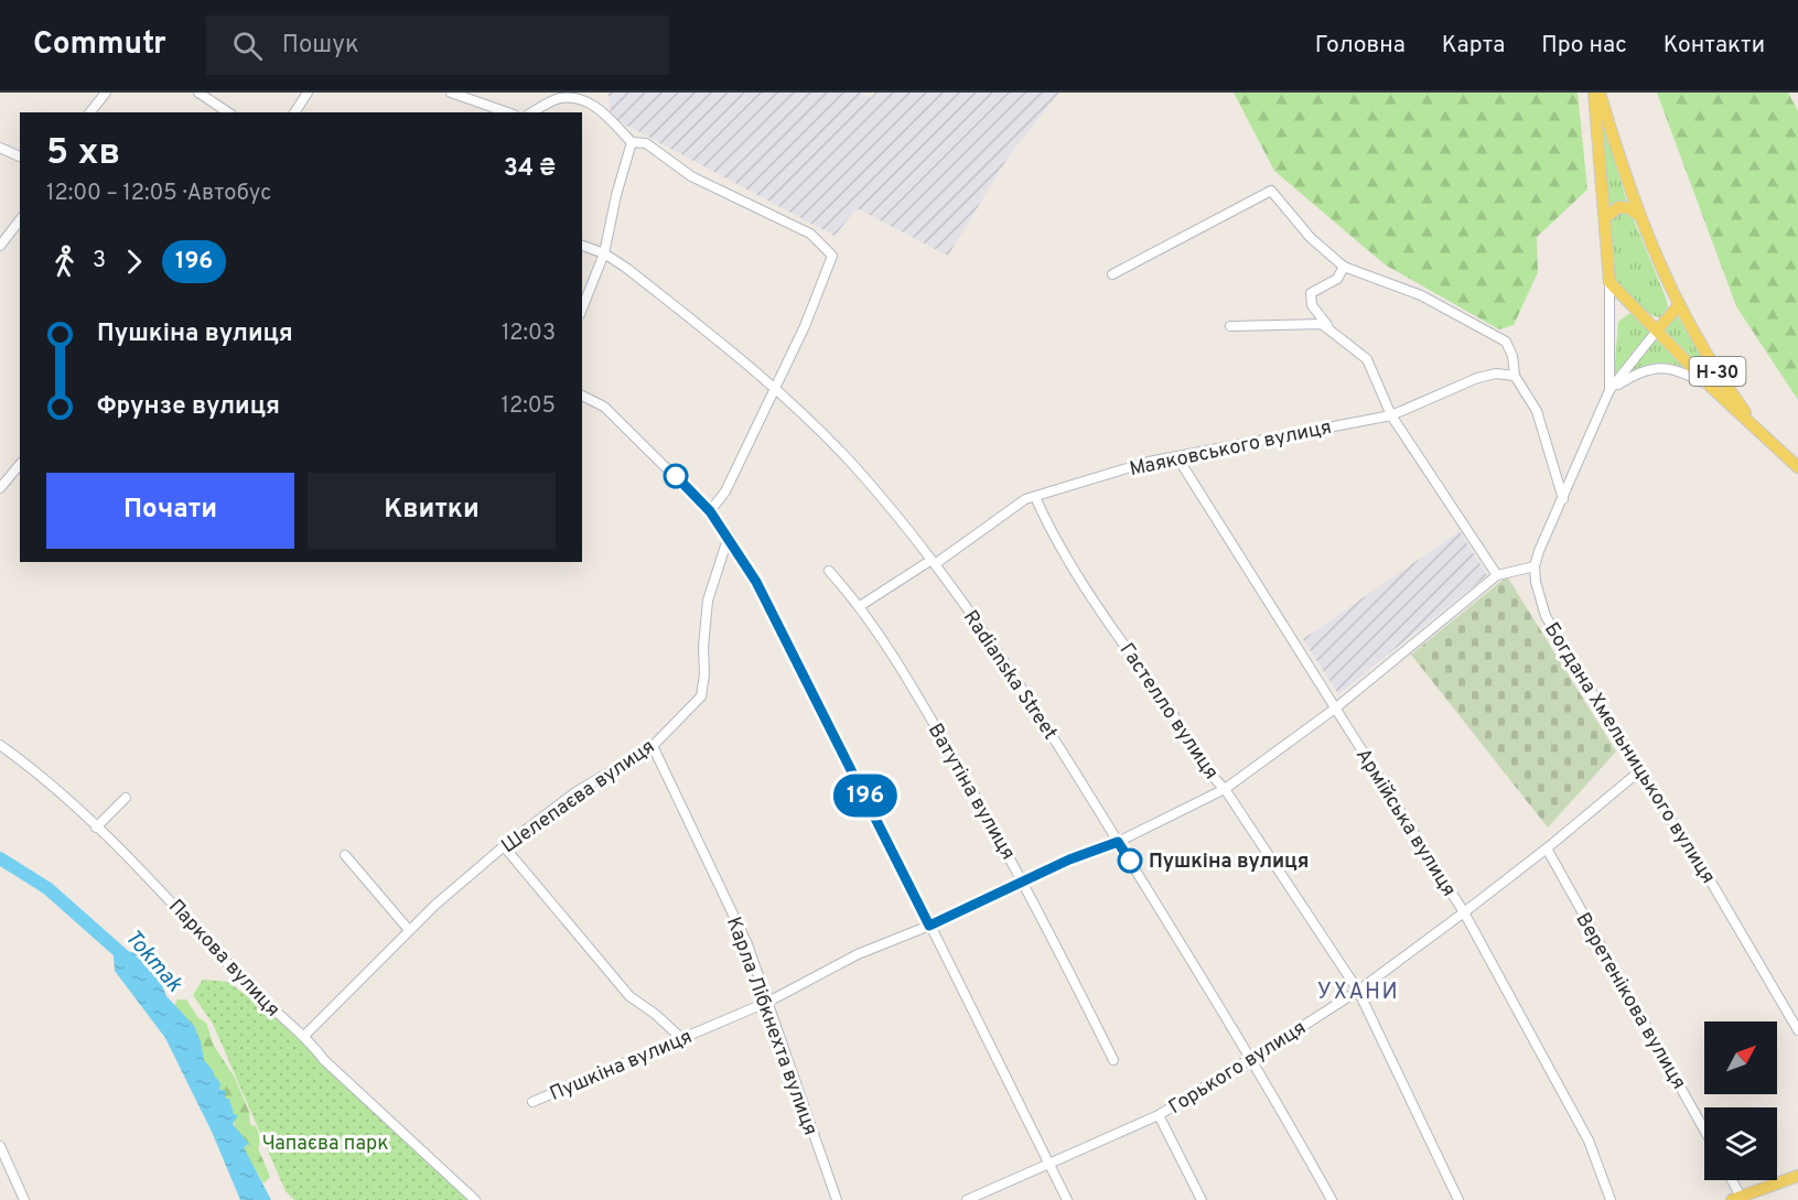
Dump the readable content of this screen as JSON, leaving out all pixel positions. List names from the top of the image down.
{
  "streets": {
    "main road": ["Н-30"],
    "street": [
      "Маяковського вулиця",
      "Radianska Street",
      "Гастелло вулиця",
      "Богдана Хмельницького вулиця",
      "Ватутіна вулиця",
      "Шелепаєва вулиця",
      "Армійська вулиця",
      "Паркова вулиця",
      "Веретенікова вулиця",
      "Карла Лібкнехта вулиця",
      "Пушкіна вулиця",
      "Горького вулиця"
    ]
  },
  "crossings": [
    ["Маяковського вулиця", "Radianska Street"],
    ["Маяковського вулиця", "Гастелло вулиця"],
    ["Маяковського вулиця", "Ватутіна вулиця"],
    ["Маяковського вулиця", "Армійська вулиця"],
    ["Radianska Street", "Пушкіна вулиця"],
    ["Radianska Street", "Горького вулиця"],
    ["Гастелло вулиця", "Пушкіна вулиця"],
    ["Гастелло вулиця", "Горького вулиця"],
    ["Богдана Хмельницького вулиця", "Пушкіна вулиця"],
    ["Богдана Хмельницького вулиця", "Горького вулиця"],
    ["Ватутіна вулиця", "Пушкіна вулиця"],
    ["Шелепаєва вулиця", "Паркова вулиця"],
    ["Шелепаєва вулиця", "Карла Лібкнехта вулиця"],
    ["Армійська вулиця", "Пушкіна вулиця"],
    ["Армійська вулиця", "Горького вулиця"],
    ["Веретенікова вулиця", "Горького вулиця"],
    ["Карла Лібкнехта вулиця", "Пушкіна вулиця"]
  ],
  "districts": ["УХАНИ"],
  "water": ["Tokmak"],
  "parks": ["Чапаєва парк"],
  "places": ["Пушкіна вулиця"],
  "lines": ["bus line 196"],
  "north": "top right",
  "page": {
    "header": "Commutr",
    "search": "Пошук",
    "nav": [
      "Головна",
      "Карта",
      "Про нас",
      "Контакти"
    ],
    "on_map": "196",
    "heading": ["5 хв", "12:00 – 12:05 · Автобус", "34 ₴"],
    "legs": ["3", "196"],
    "list": [
      {
        "name": "Пушкіна вулиця",
        "value": "12:03"
      },
      {
        "name": "Фрунзе вулиця",
        "value": "12:05"
      }
    ],
    "buttons": ["Почати", "Квитки"]
  }
}
